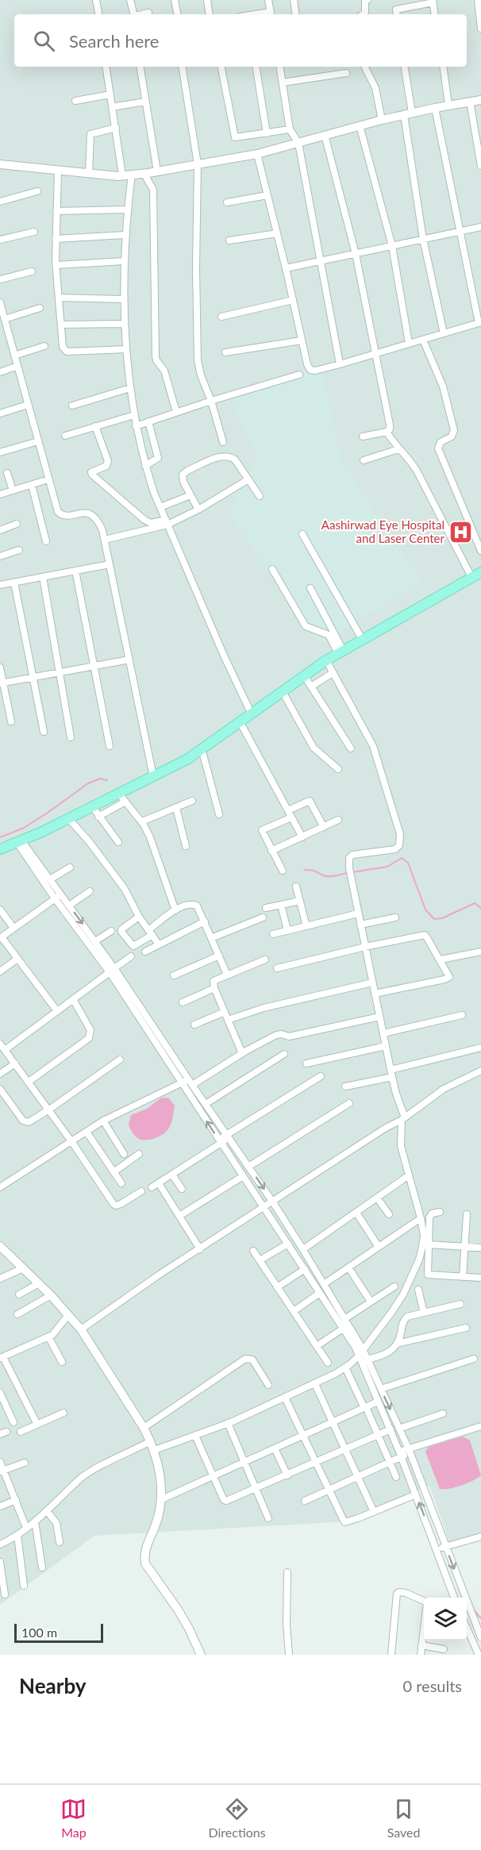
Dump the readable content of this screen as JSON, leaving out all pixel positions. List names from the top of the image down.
{
  "places": {
    "hospital": ["Aashirwad Eye Hospital and Laser Center"]
  },
  "scale_bar": "100 m",
  "page": {
    "search": "Search here",
    "scale": "100 m",
    "heading": ["Nearby", "0 results"],
    "nav": ["Map", "Directions", "Saved"]
  }
}
